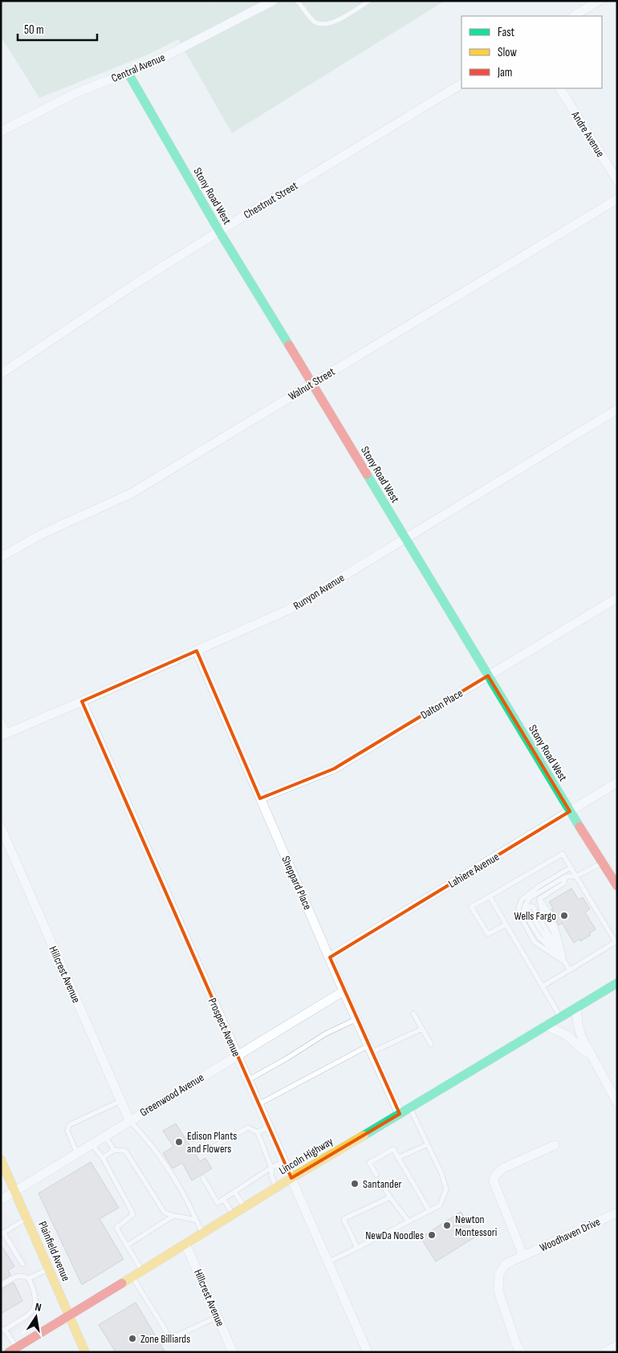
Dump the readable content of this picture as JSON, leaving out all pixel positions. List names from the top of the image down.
{
  "streets": {
    "street": [
      "Central Avenue",
      "Andre Avenue",
      "Stony Road West",
      "Chestnut Street",
      "Walnut Street",
      "Runyon Avenue",
      "Dalton Place",
      "Lahiere Avenue",
      "Sheppard Place",
      "Hillcrest Avenue",
      "Prospect Avenue",
      "Greenwood Avenue",
      "Lincoln Highway",
      "Woodhaven Drive",
      "Plainfield Avenue"
    ]
  },
  "crossings": [
    ["Central Avenue", "Stony Road West"],
    ["Stony Road West", "Chestnut Street"],
    ["Stony Road West", "Walnut Street"],
    ["Stony Road West", "Runyon Avenue"],
    ["Stony Road West", "Dalton Place"],
    ["Stony Road West", "Lahiere Avenue"],
    ["Runyon Avenue", "Sheppard Place"],
    ["Runyon Avenue", "Prospect Avenue"],
    ["Dalton Place", "Sheppard Place"],
    ["Lahiere Avenue", "Sheppard Place"],
    ["Sheppard Place", "Greenwood Avenue"],
    ["Sheppard Place", "Lincoln Highway"],
    ["Hillcrest Avenue", "Greenwood Avenue"],
    ["Hillcrest Avenue", "Lincoln Highway"],
    ["Prospect Avenue", "Greenwood Avenue"],
    ["Prospect Avenue", "Lincoln Highway"],
    ["Greenwood Avenue", "Plainfield Avenue"],
    ["Lincoln Highway", "Plainfield Avenue"]
  ],
  "places": [
    "Wells Fargo",
    "Edison Plants and Flowers",
    "Santander",
    "Newton Montessori",
    "NewDa Noodles",
    "Zone Billiards"
  ],
  "legend": ["Fast", "Slow", "Jam"],
  "scale_bar": "50 m",
  "north": "top"
}
